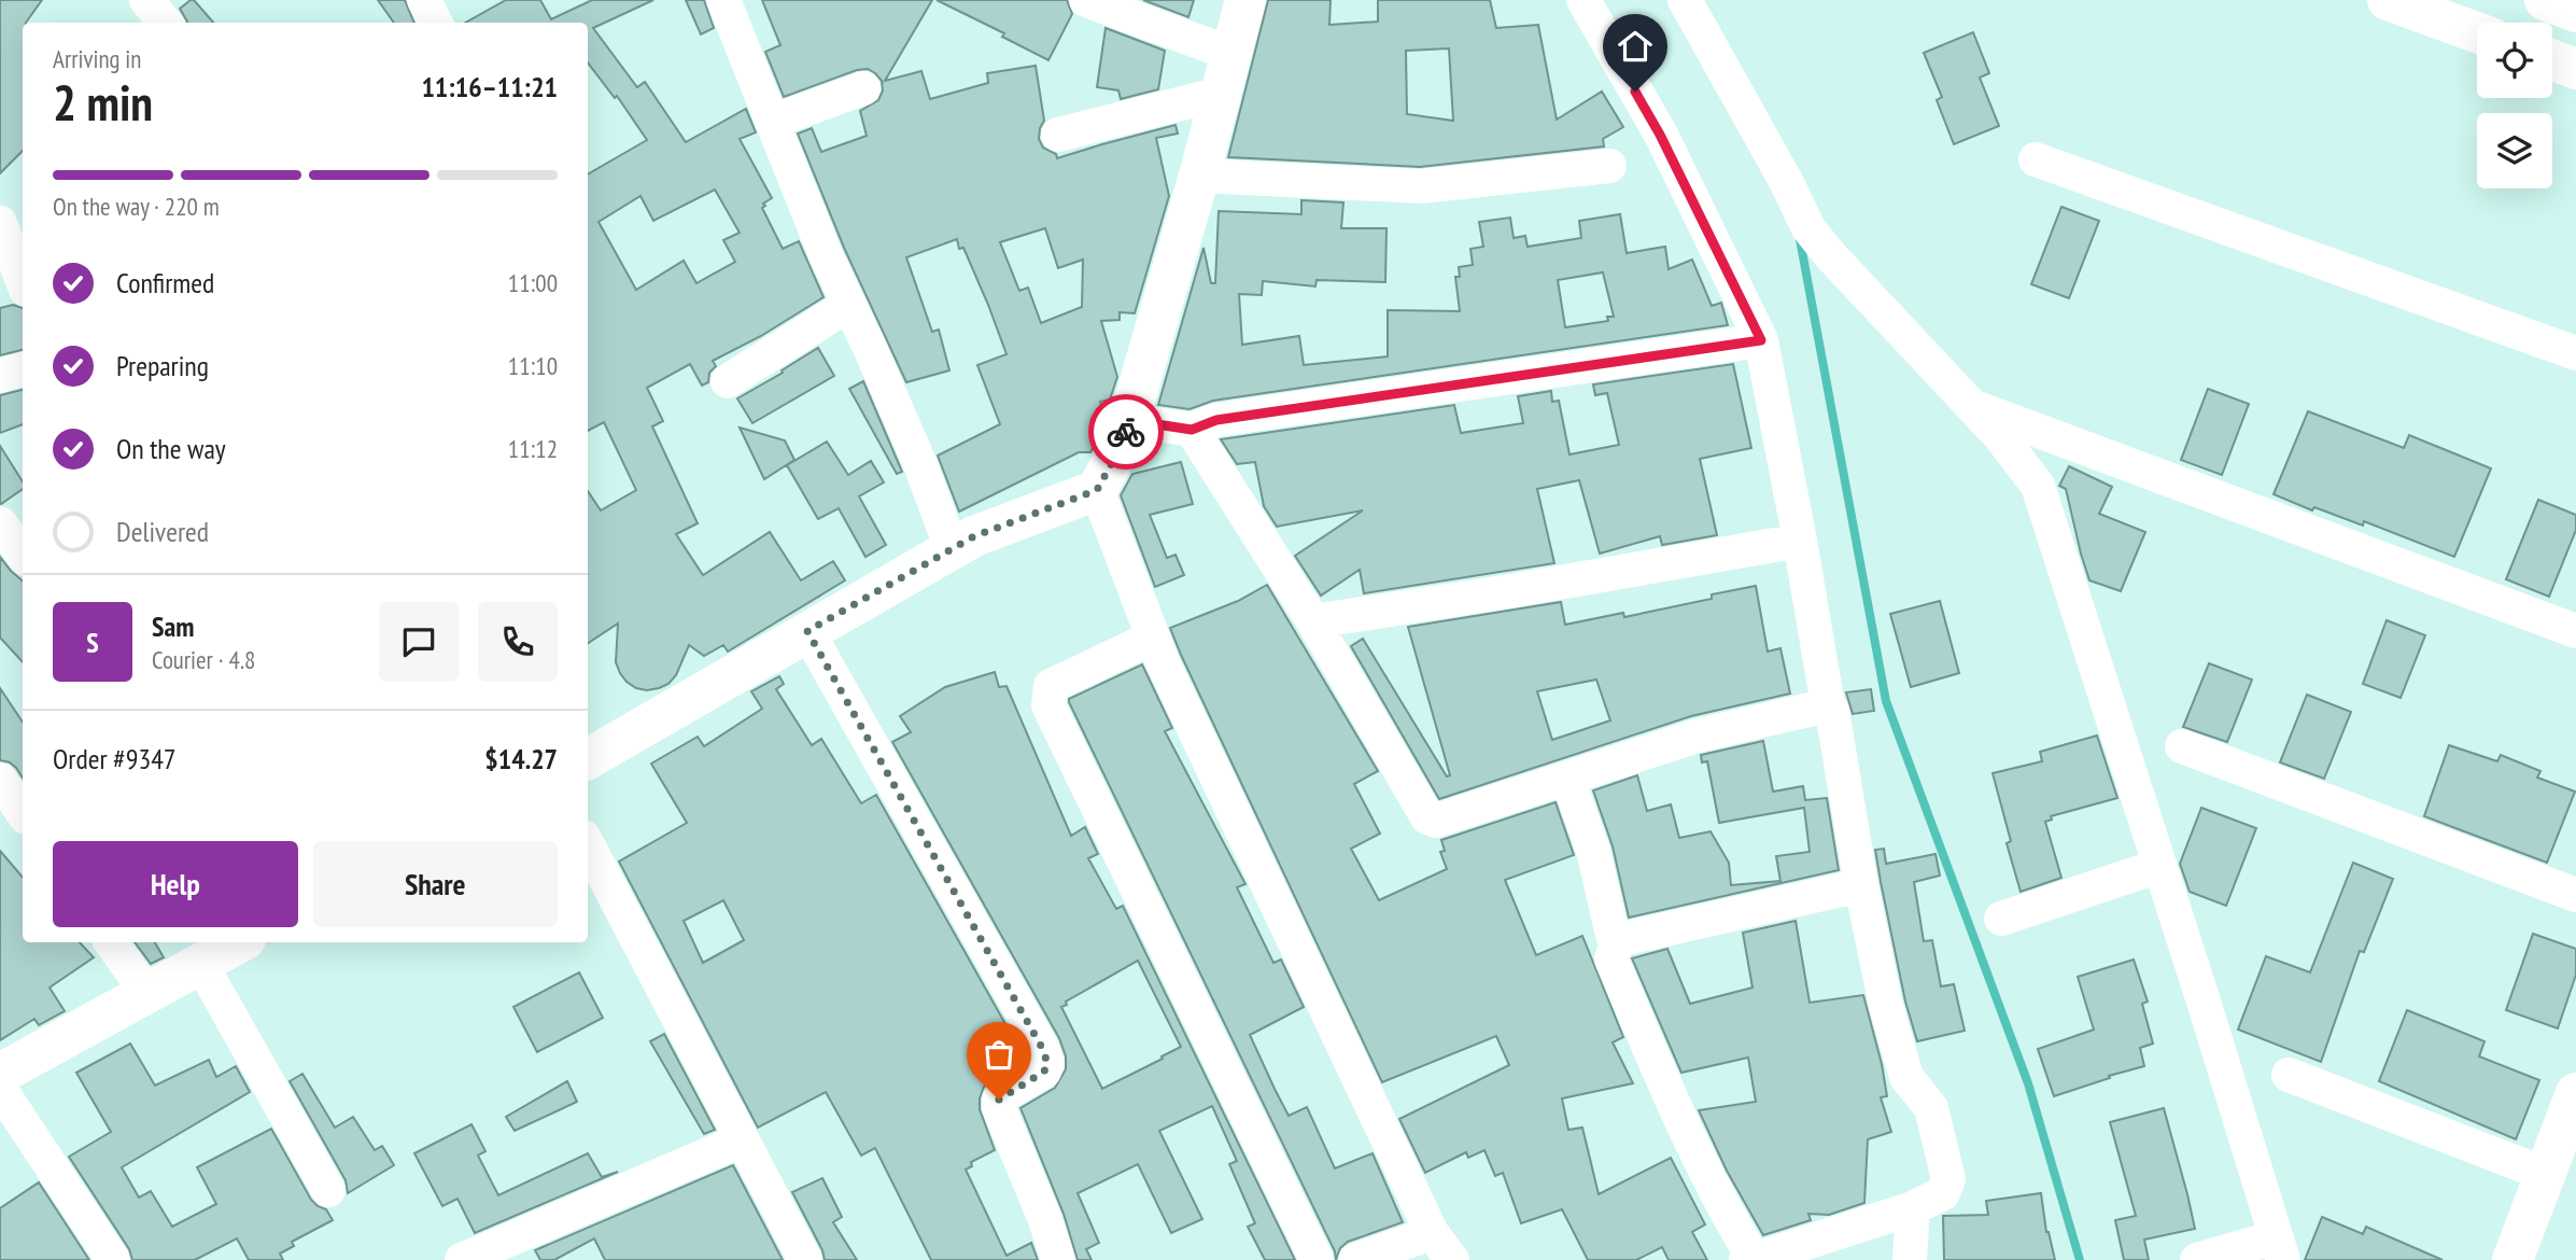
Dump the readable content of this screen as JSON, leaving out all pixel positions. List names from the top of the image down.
{
  "page": {
    "heading": ["2 min", "Arriving in", "11:16–11:21"],
    "panel": [
      "Sam",
      "Courier · 4.8",
      "Order #9347",
      "$14.27"
    ],
    "bar": "On the way · 220 m",
    "list": [
      ["Confirmed", "11:00"],
      ["Preparing", "11:10"],
      ["On the way", "11:12"],
      "Delivered"
    ],
    "round": "S",
    "buttons": ["Help", "Share"]
  }
}
